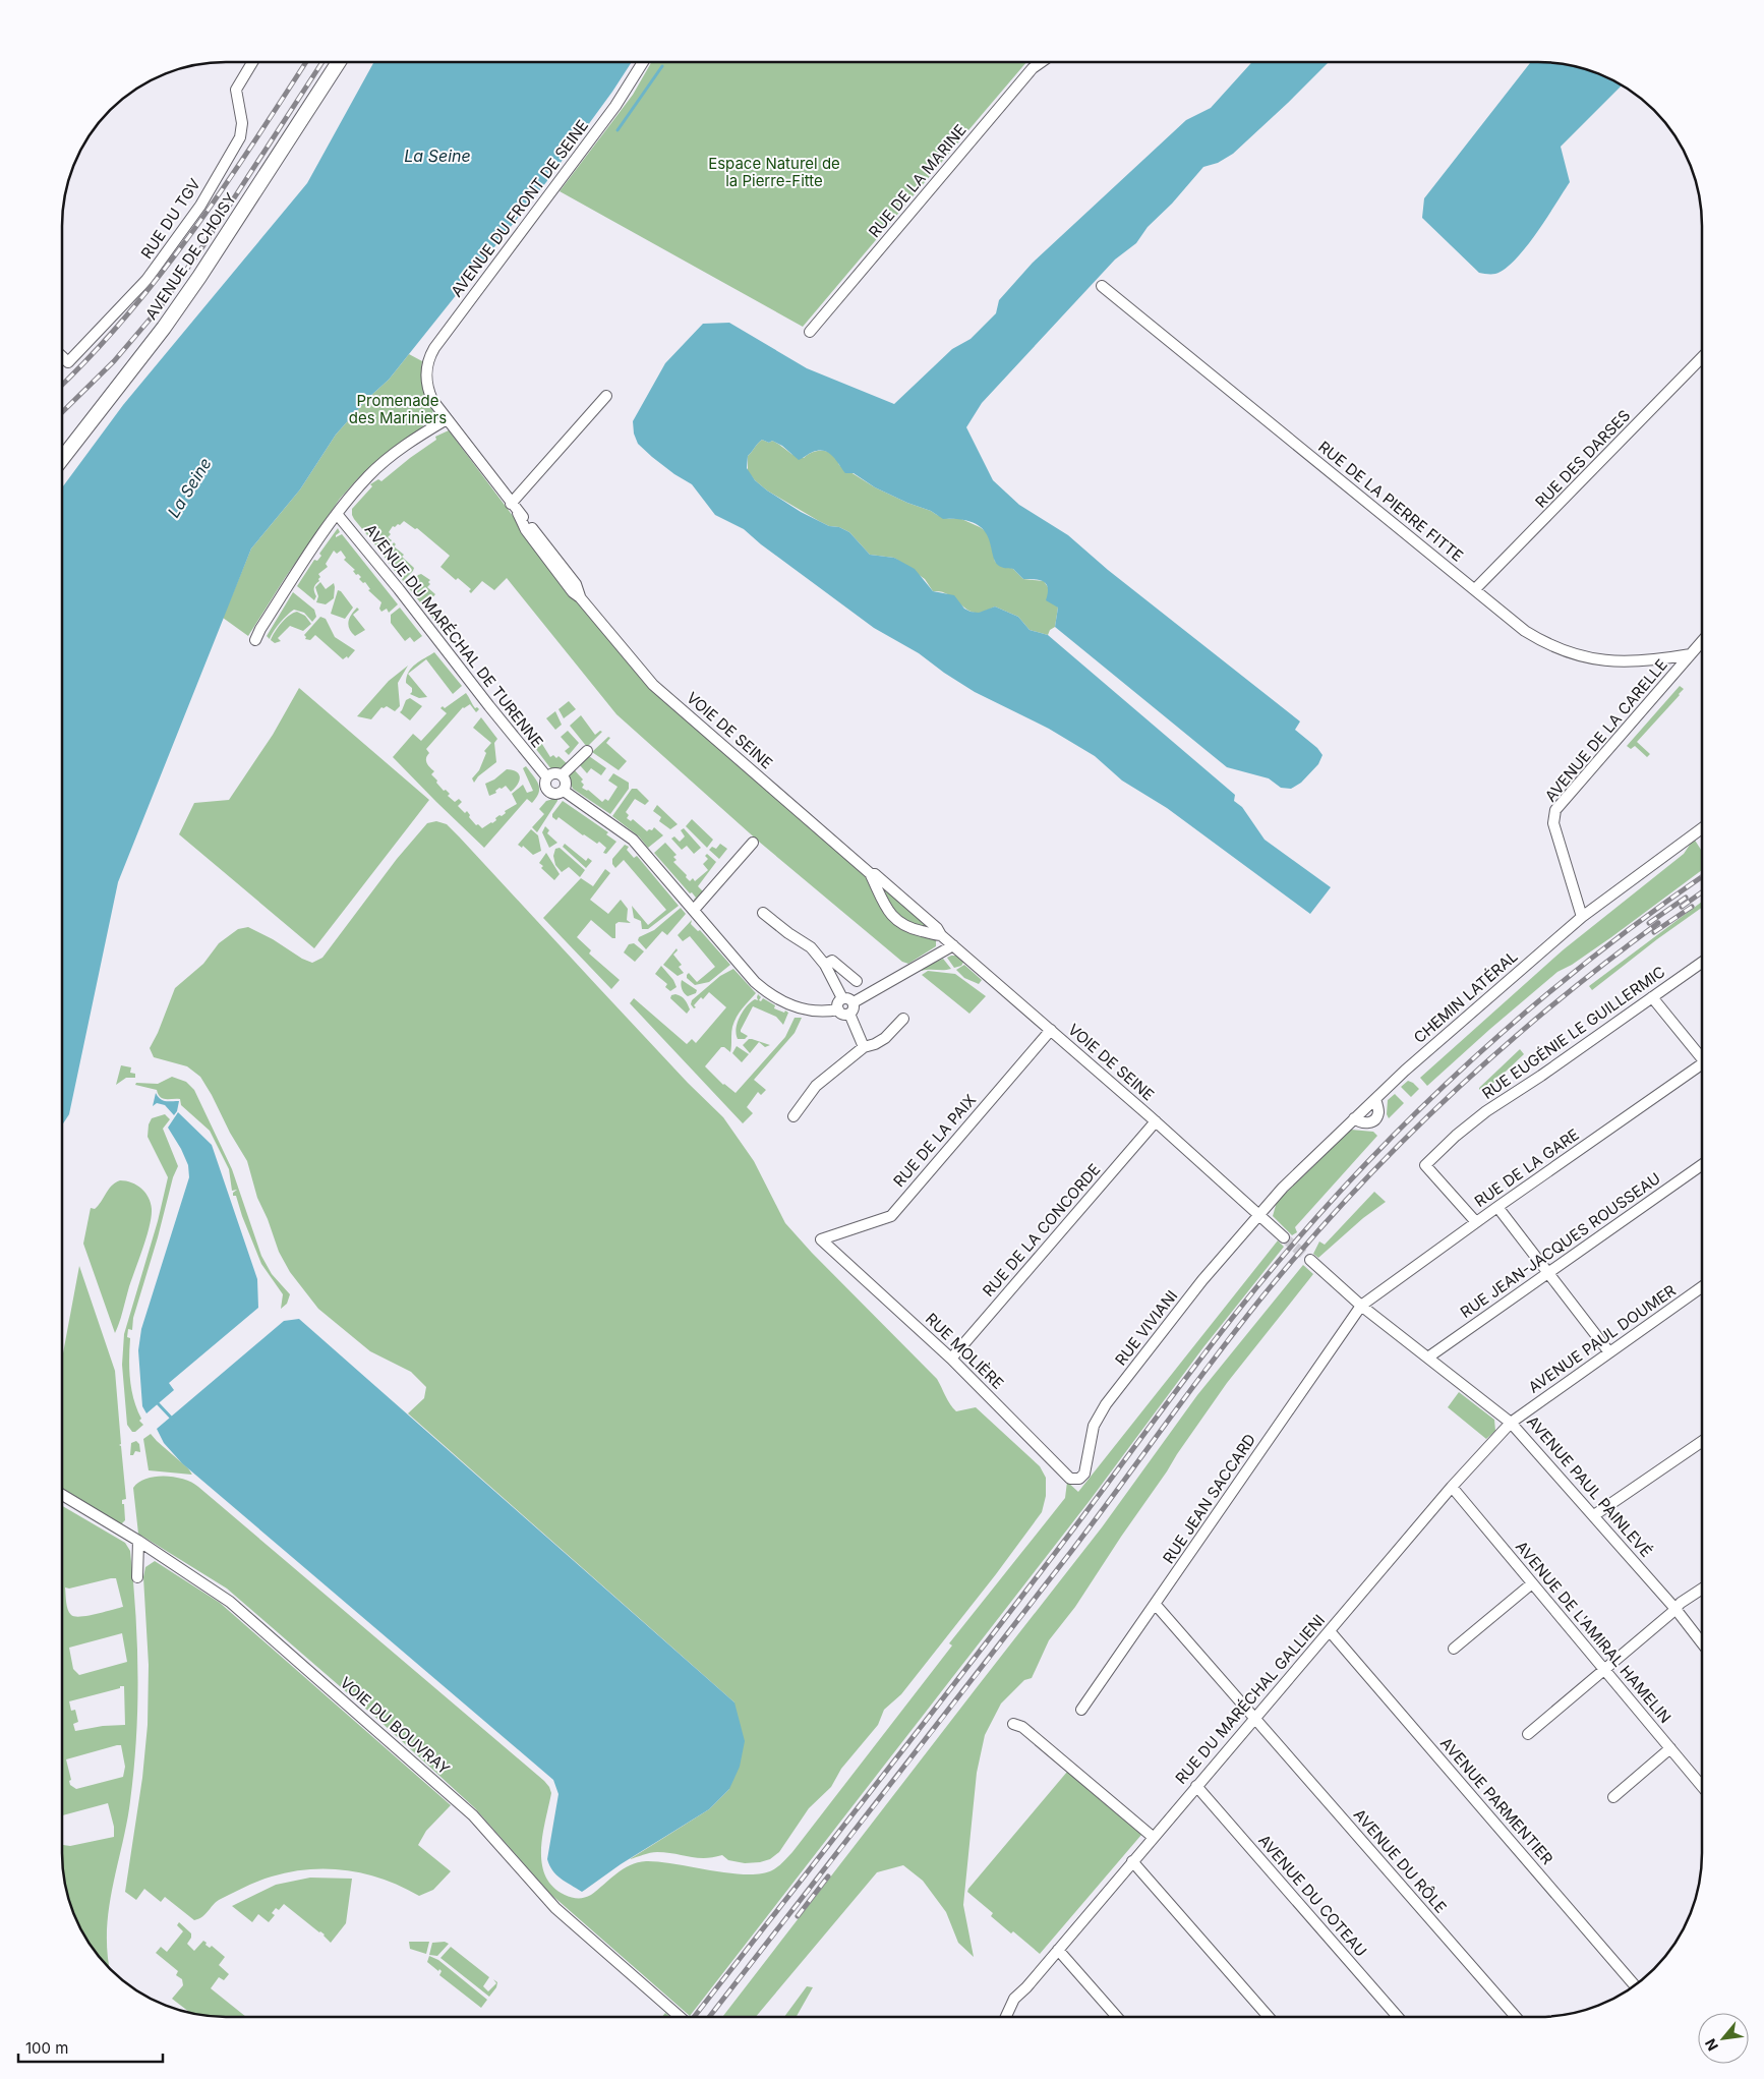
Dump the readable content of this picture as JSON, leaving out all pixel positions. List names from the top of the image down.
{
  "streets": {
    "main road": ["AVENUE DE CHOISY"],
    "street": [
      "RUE DE LA MARINE",
      "AVENUE DU FRONT DE SEINE",
      "RUE DU TGV",
      "RUE DES DARSES",
      "RUE DE LA PIERRE FITTE",
      "AVENUE DU MARÉCHAL DE TURENNE",
      "VOIE DE SEINE",
      "AVENUE DE LA CARELLE",
      "CHEMIN LATÉRAL",
      "RUE EUGÉNIE LE GUILLERMIC",
      "RUE DE LA PAIX",
      "RUE DE LA GARE",
      "RUE DE LA CONCORDE",
      "RUE JEAN-JACQUES ROUSSEAU",
      "RUE VIVIANI",
      "AVENUE PAUL DOUMER",
      "RUE MOLIÈRE",
      "AVENUE PAUL PAINLEVÉ",
      "RUE JEAN SACCARD",
      "AVENUE DE L'AMIRAL HAMELIN",
      "RUE DU MARÉCHAL GALLIENI",
      "VOIE DU BOUVRAY",
      "AVENUE PARMENTIER",
      "AVENUE DU RÔLE",
      "AVENUE DU COTEAU"
    ]
  },
  "crossings": [
    ["AVENUE DU FRONT DE SEINE", "VOIE DE SEINE"],
    ["RUE DES DARSES", "RUE DE LA PIERRE FITTE"],
    ["RUE DE LA PIERRE FITTE", "AVENUE DE LA CARELLE"],
    ["VOIE DE SEINE", "CHEMIN LATÉRAL"],
    ["VOIE DE SEINE", "RUE DE LA PAIX"],
    ["VOIE DE SEINE", "RUE DE LA CONCORDE"],
    ["VOIE DE SEINE", "RUE VIVIANI"],
    ["AVENUE DE LA CARELLE", "CHEMIN LATÉRAL"],
    ["CHEMIN LATÉRAL", "RUE VIVIANI"],
    ["RUE EUGÉNIE LE GUILLERMIC", "RUE DE LA GARE"],
    ["RUE DE LA PAIX", "RUE MOLIÈRE"],
    ["RUE DE LA GARE", "AVENUE PAUL PAINLEVÉ"],
    ["RUE DE LA GARE", "RUE JEAN SACCARD"],
    ["RUE DE LA CONCORDE", "RUE MOLIÈRE"],
    ["RUE JEAN-JACQUES ROUSSEAU", "AVENUE PAUL PAINLEVÉ"],
    ["RUE VIVIANI", "RUE MOLIÈRE"],
    ["AVENUE PAUL DOUMER", "AVENUE PAUL PAINLEVÉ"],
    ["AVENUE PAUL DOUMER", "RUE DU MARÉCHAL GALLIENI"],
    ["AVENUE PAUL PAINLEVÉ", "RUE JEAN SACCARD"],
    ["AVENUE PAUL PAINLEVÉ", "RUE DU MARÉCHAL GALLIENI"],
    ["RUE JEAN SACCARD", "AVENUE DU RÔLE"],
    ["AVENUE DE L'AMIRAL HAMELIN", "RUE DU MARÉCHAL GALLIENI"],
    ["RUE DU MARÉCHAL GALLIENI", "AVENUE PARMENTIER"],
    ["RUE DU MARÉCHAL GALLIENI", "AVENUE DU RÔLE"],
    ["RUE DU MARÉCHAL GALLIENI", "AVENUE DU COTEAU"]
  ],
  "water": ["La Seine"],
  "parks": ["Espace Naturel de la Pierre-Fitte", "Promenade des Mariniers"],
  "scale_bar": "100 m",
  "north": "bottom left"
}
